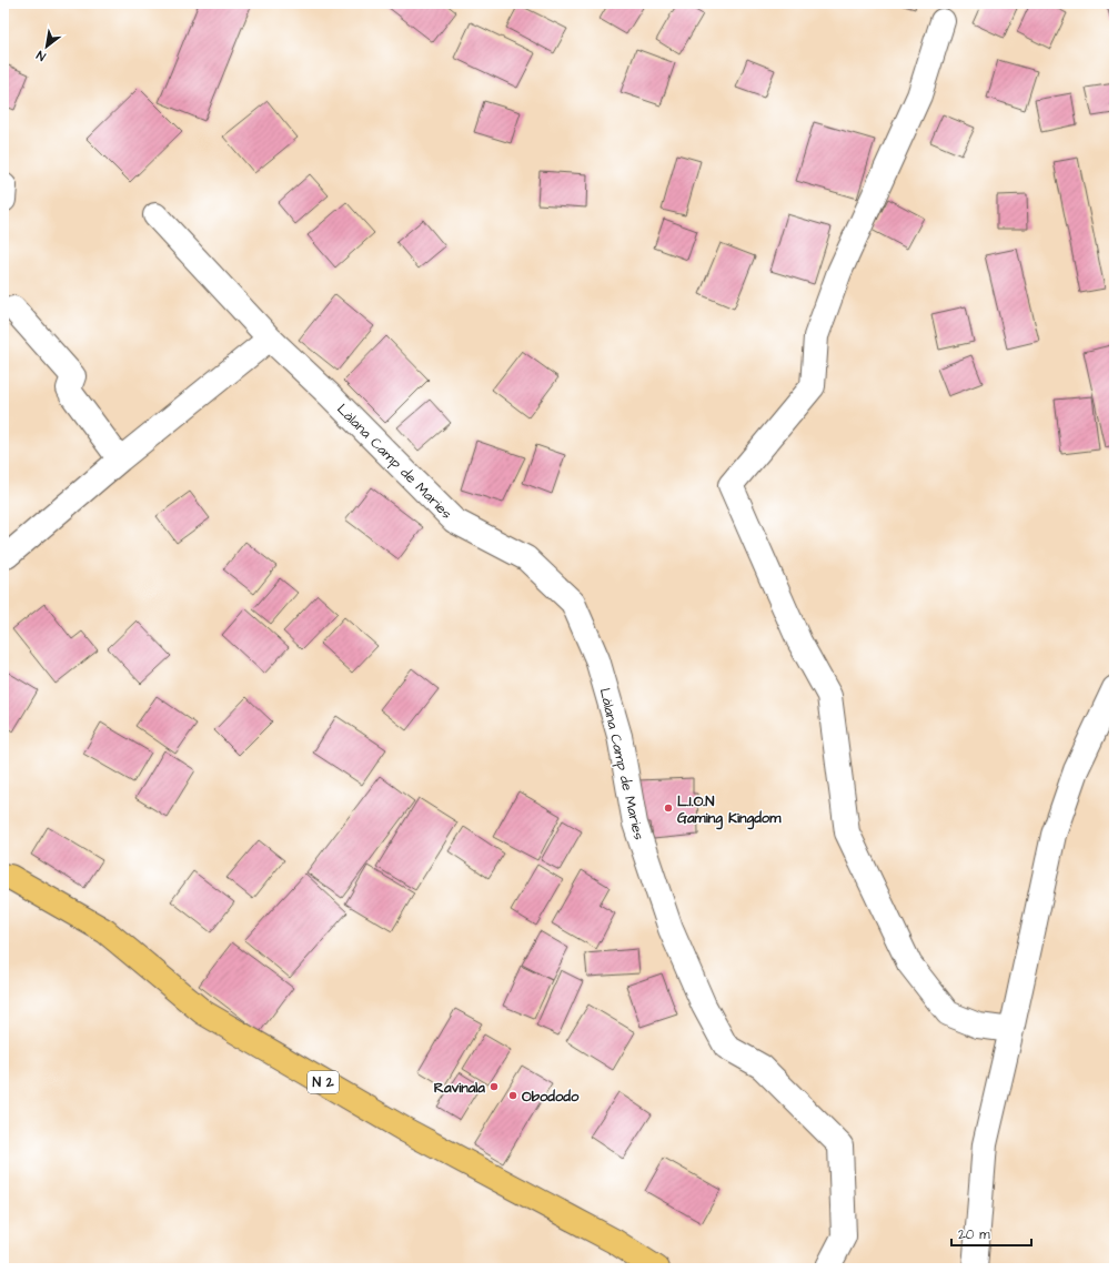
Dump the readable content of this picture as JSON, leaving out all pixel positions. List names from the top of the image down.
{
  "streets": {
    "main road": ["N 2"],
    "street": ["Làlana Camp de Maries"]
  },
  "places": ["L.I.O.N Gaming Kingdom", "Ravinala", "Obododo"],
  "scale_bar": "20 m",
  "north": "bottom left"
}
